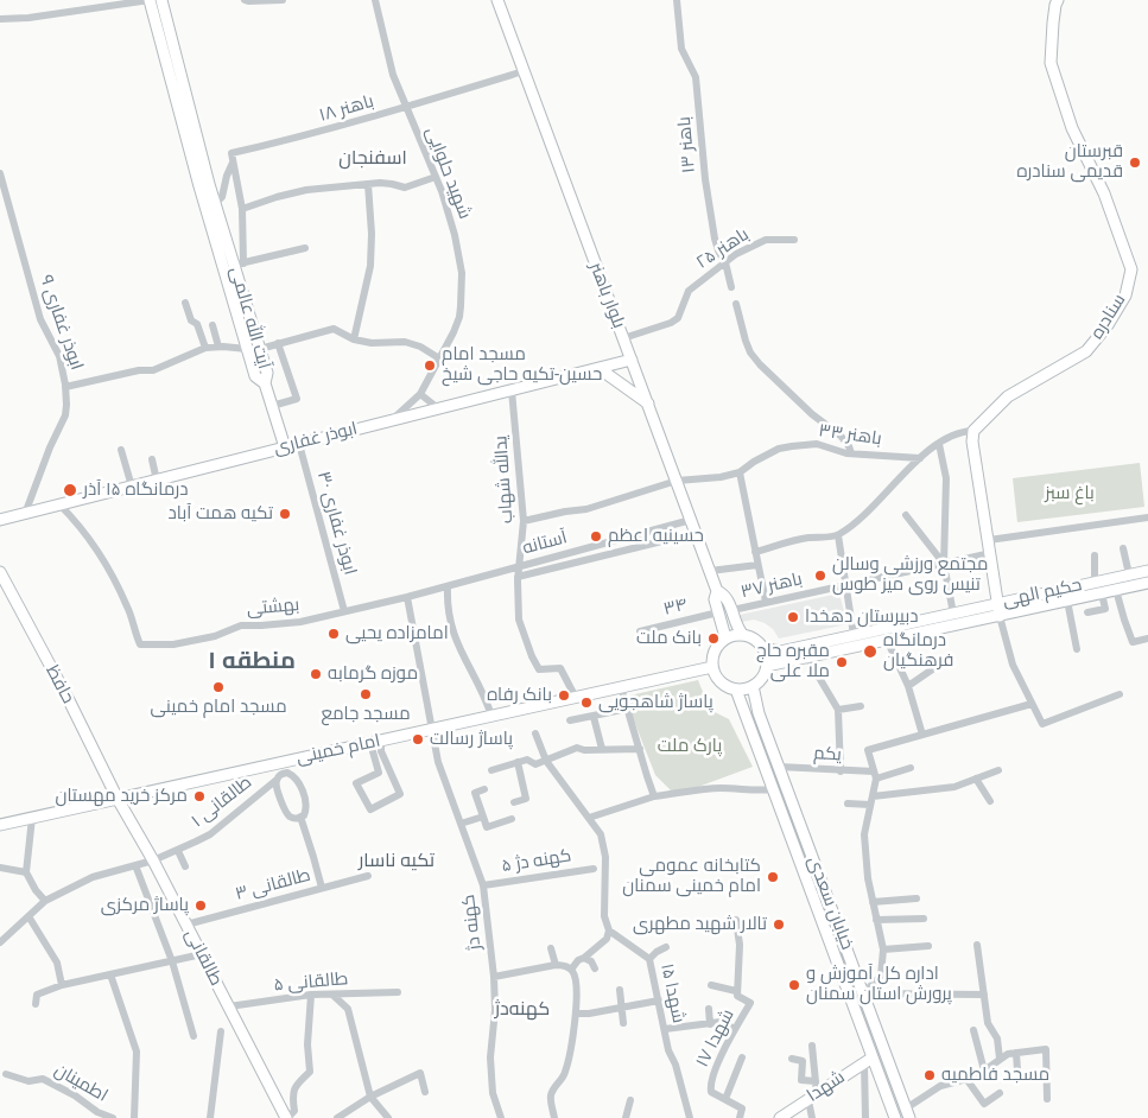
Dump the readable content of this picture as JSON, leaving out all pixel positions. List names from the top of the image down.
{
  "streets": {
    "main road": [
      "بلوار باهنر",
      "سنادره",
      "آیت الله عالمی",
      "ابوذر غفاری",
      "حکیم الهی",
      "حافظ",
      "امام خمینی",
      "خیابان سعدی",
      "طالقانی",
      "شهدا"
    ],
    "street": [
      "باهنر ۱۸",
      "باهنر ۱۳",
      "شهید حلوایی",
      "باهنر ۲۵",
      "ابوذر غفاری ۹",
      "باهنر ۳۳",
      "یدالله شهاب",
      "ابوذر غفاری ۳۰",
      "آستانه",
      "باهنر ۳۷",
      "بهشتی",
      "۳۴",
      "یکم",
      "طالقانی ۱",
      "کهنه دژ ۵",
      "طالقانی ۳",
      "کهنه دژ",
      "طالقانی ۵",
      "شهدا ۱۵",
      "شهدا ۱۷",
      "اطمینان"
    ]
  },
  "crossings": [
    ["باهنر ۱۸", "شهید حلوایی"],
    ["باهنر ۱۸", "بلوار باهنر"],
    ["باهنر ۱۳", "باهنر ۲۵"],
    ["شهید حلوایی", "ابوذر غفاری"],
    ["باهنر ۲۵", "بلوار باهنر"],
    ["بلوار باهنر", "باهنر ۳۳"],
    ["بلوار باهنر", "ابوذر غفاری"],
    ["بلوار باهنر", "آستانه"],
    ["ابوذر غفاری ۹", "ابوذر غفاری"],
    ["باهنر ۳۳", "یدالله شهاب"],
    ["ابوذر غفاری", "یدالله شهاب"],
    ["ابوذر غفاری", "ابوذر غفاری ۳۰"],
    ["ابوذر غفاری", "بهشتی"],
    ["یدالله شهاب", "آستانه"],
    ["یدالله شهاب", "امام خمینی"],
    ["ابوذر غفاری ۳۰", "بهشتی"],
    ["آستانه", "بهشتی"],
    ["آستانه", "کهنه دژ"],
    ["حکیم الهی", "امام خمینی"],
    ["حکیم الهی", "خیابان سعدی"],
    ["بهشتی", "کهنه دژ"],
    ["حافظ", "امام خمینی"],
    ["حافظ", "طالقانی"],
    ["امام خمینی", "خیابان سعدی"],
    ["امام خمینی", "کهنه دژ"],
    ["امام خمینی", "طالقانی"],
    ["یکم", "خیابان سعدی"],
    ["طالقانی ۱", "طالقانی"],
    ["کهنه دژ ۵", "کهنه دژ"],
    ["طالقانی ۳", "طالقانی"],
    ["خیابان سعدی", "شهدا"],
    ["طالقانی", "طالقانی ۵"]
  ],
  "districts": [
    "اسفنجان",
    "منطقه ۱",
    "تکیه ناسار",
    "کهنه‌دژ"
  ],
  "parks": ["باغ سبز", "پارک ملت"],
  "places": [
    "قبرستان قدیمی سنادره",
    "مسجد امام حسین-تکیه حاجی شیخ",
    "درمانگاه ۱۵ آذر",
    "تکیه همت آباد",
    "حسینیه اعظم",
    "مجتمع ورزشی وسالن تنیس روی میز طوس",
    "دبیرستان دهخدا",
    "امامزاده یحیی",
    "بانک ملت",
    "درمانگاه فرهنگیان",
    "مقبره حاج ملا علی",
    "موزه گرمابه",
    "مسجد امام خمینی",
    "مسجد جامع",
    "بانک رفاه",
    "پاساژ شاهجویی",
    "پاساژ رسالت",
    "مرکز خرید مهستان",
    "کتابخانه عمومی امام خمینی سمنان",
    "پاساژ مرکزی",
    "تالار شهید مطهری",
    "اداره کل آموزش و پرورش استان سمنان",
    "مسجد فاطمیه"
  ]
}
